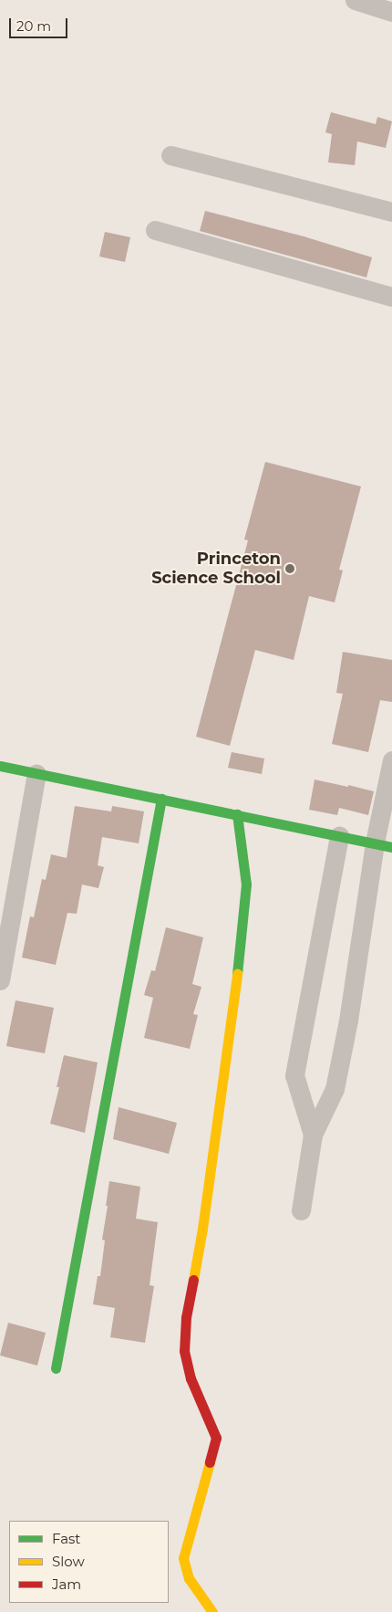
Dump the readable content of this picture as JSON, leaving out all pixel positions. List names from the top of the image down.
{
  "places": ["Princeton Science School"],
  "legend": ["Fast", "Slow", "Jam"],
  "scale_bar": "20 m"
}
